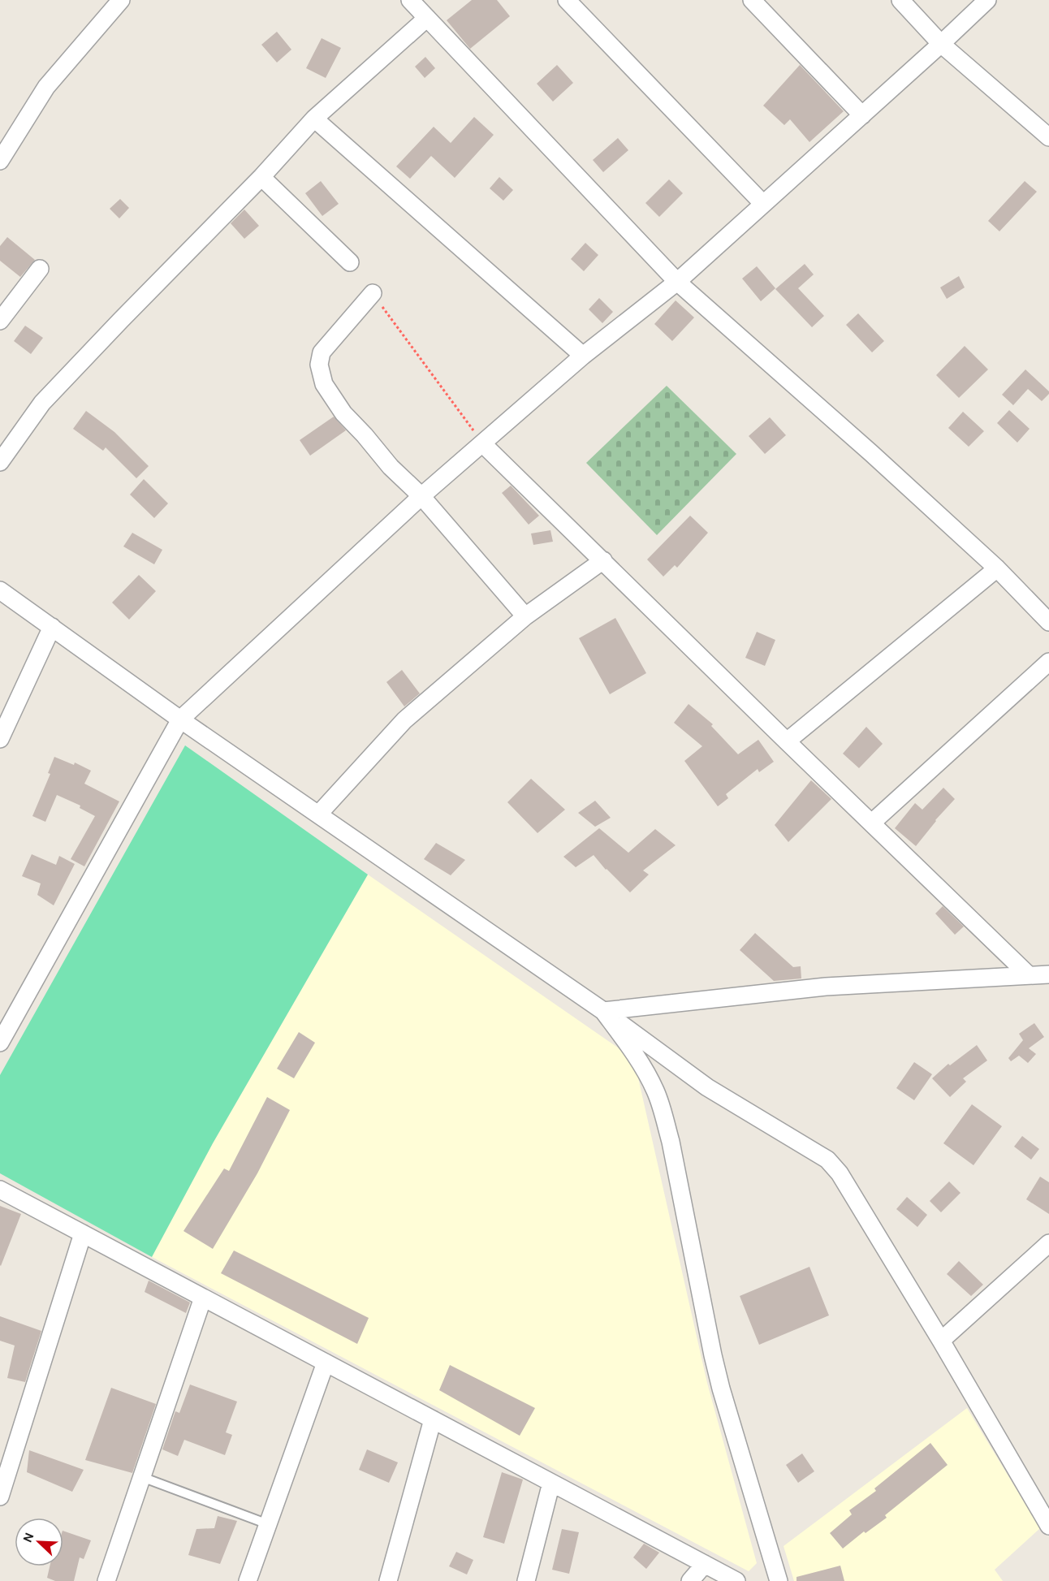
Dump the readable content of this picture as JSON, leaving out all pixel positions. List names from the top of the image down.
{
  "north": "top left"
}
